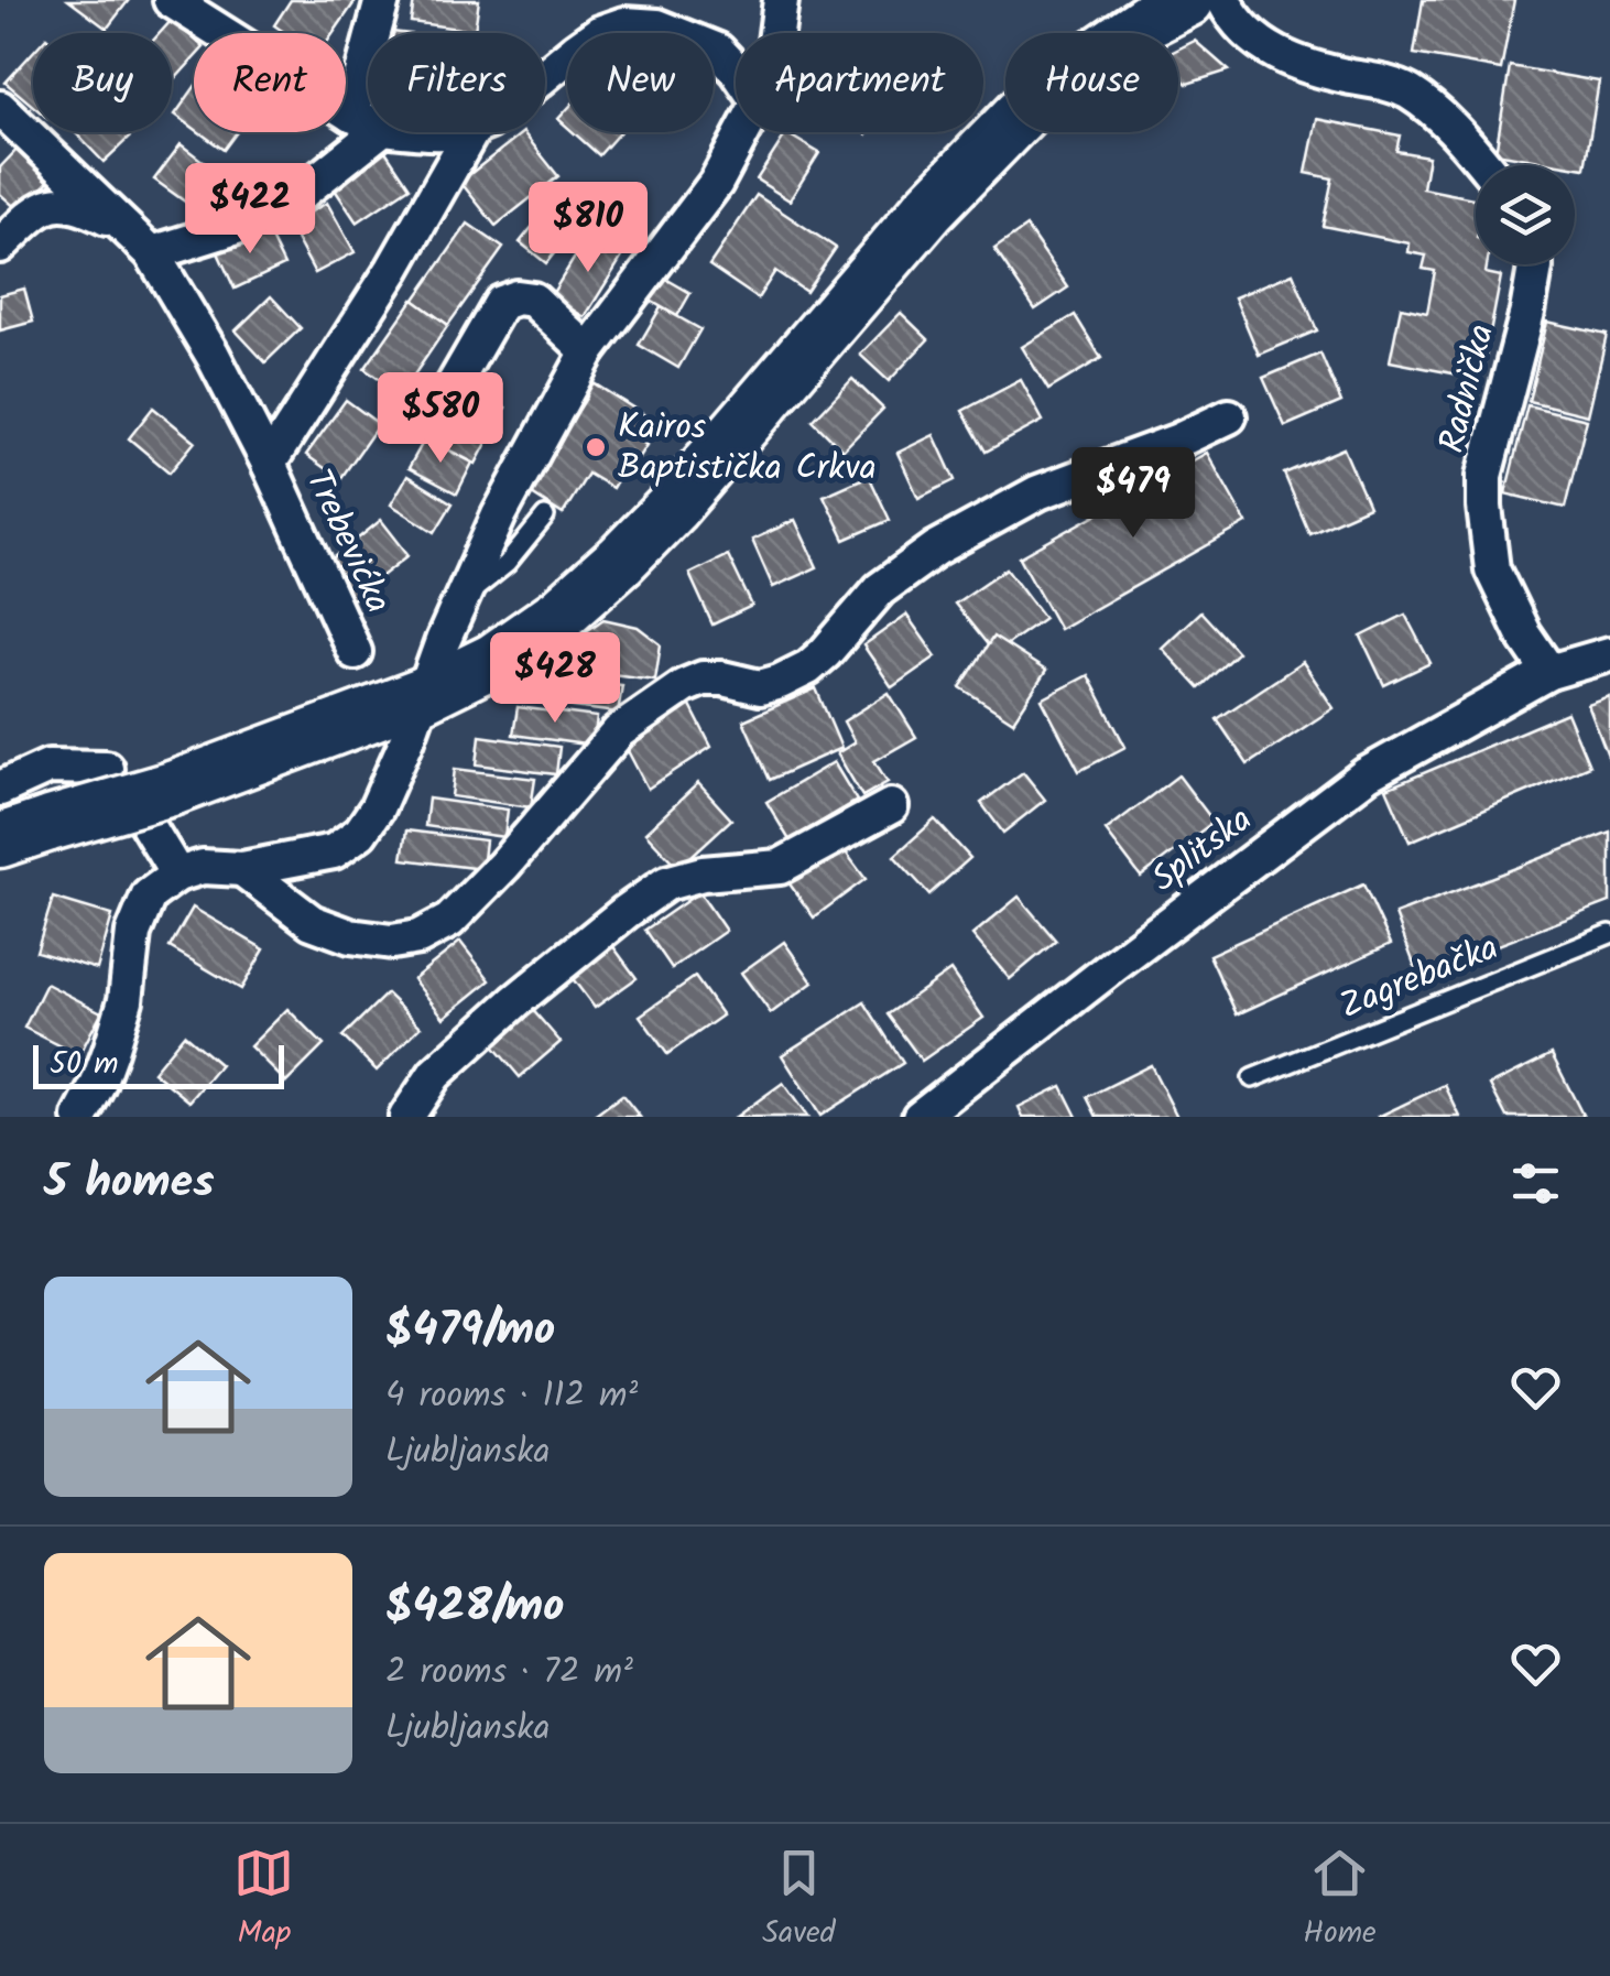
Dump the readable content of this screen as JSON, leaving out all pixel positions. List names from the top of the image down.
{
  "streets": {
    "street": ["Radnička", "Trebevićka", "Splitska"],
    "lane": ["Zagrebačka"]
  },
  "crossings": [
    ["Radnička", "Splitska"]
  ],
  "places": ["Kairos Baptistička Crkva"],
  "scale_bar": "50 m",
  "page": {
    "chip": [
      "Buy",
      "Rent",
      "Filters",
      "New",
      "Apartment",
      "House"
    ],
    "price": [
      "$422",
      "$810",
      "$580",
      "$479",
      "$428"
    ],
    "scale": "50 m",
    "heading": "5 homes",
    "list": [
      {
        "name": "$479/mo",
        "note": "4 rooms · 112 m² · Ljubljanska"
      },
      {
        "name": "$428/mo",
        "note": "2 rooms · 72 m² · Ljubljanska"
      }
    ],
    "tabs": ["Map", "Saved", "Home"]
  }
}
